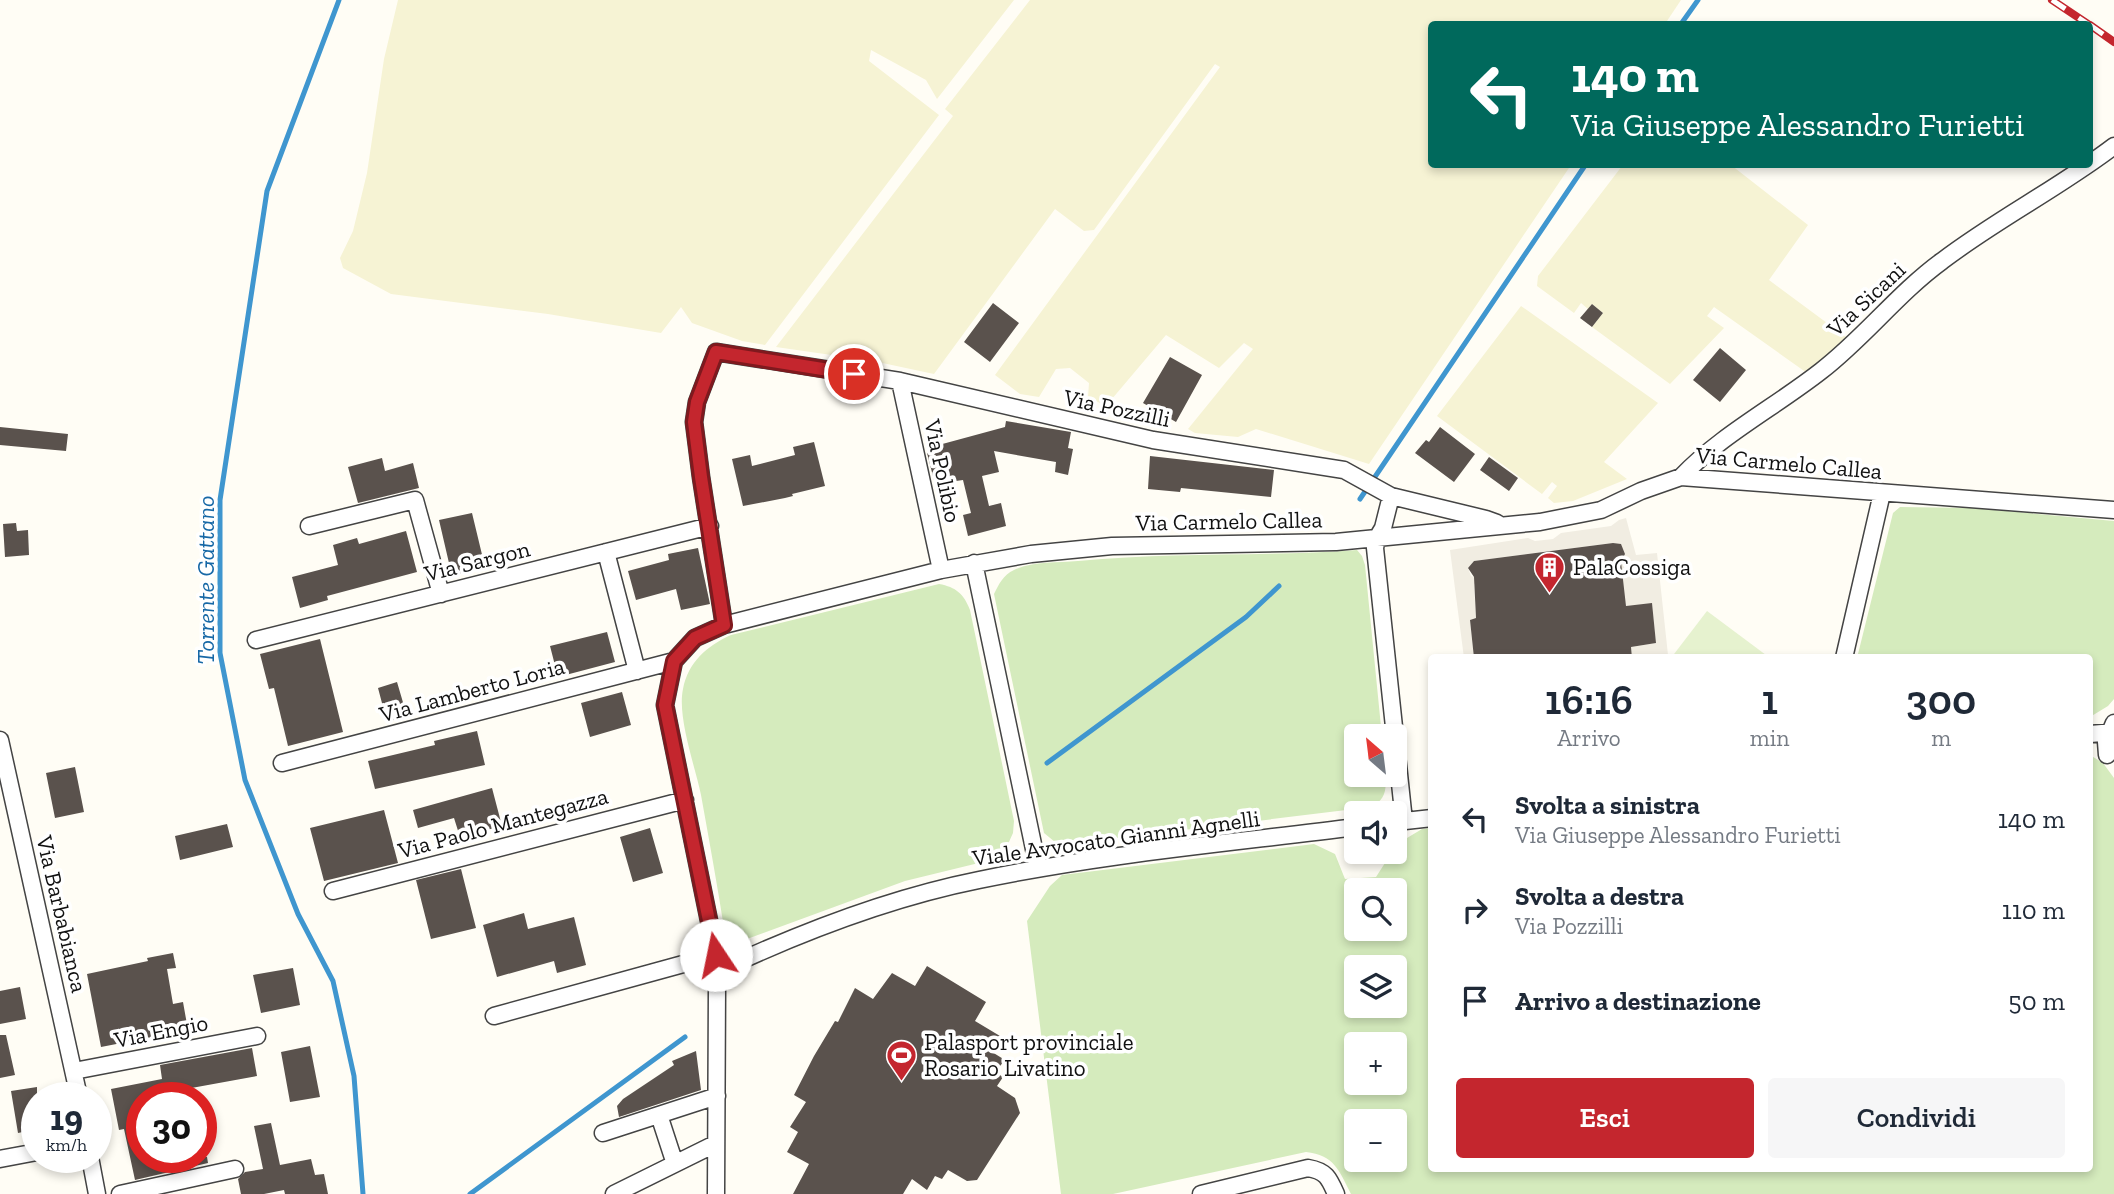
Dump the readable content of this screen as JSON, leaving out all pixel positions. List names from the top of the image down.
{
  "streets": {
    "street": [
      "Via Sicani",
      "Via Pozzilli",
      "Via Carmelo Callea",
      "Via Polibio",
      "Via Sargon",
      "Via Lamberto Loria",
      "Via Paolo Mantegazza",
      "Viale Avvocato Gianni Agnelli",
      "Via Barbabianca",
      "Via Engio"
    ]
  },
  "crossings": [
    ["Via Sicani", "Via Carmelo Callea"],
    ["Via Pozzilli", "Via Carmelo Callea"],
    ["Via Pozzilli", "Via Polibio"],
    ["Via Pozzilli", "Via Sargon"],
    ["Via Carmelo Callea", "Via Polibio"],
    ["Via Carmelo Callea", "Via Lamberto Loria"],
    ["Via Barbabianca", "Via Engio"]
  ],
  "water": ["Torrente Gattano"],
  "places": {
    "building": ["PalaCossiga"],
    "sports": ["Palasport provinciale Rosario Livatino"]
  },
  "north": "top left",
  "page": {
    "turn": ["140 m", "Via Giuseppe Alessandro Furietti"],
    "eta": [
      "16:16",
      "Arrivo",
      "1",
      "min",
      "300",
      "m"
    ],
    "map_buttons": ["+", "−"],
    "list": [
      {
        "name": "Svolta a sinistra",
        "note": "Via Giuseppe Alessandro Furietti",
        "value": "140 m"
      },
      {
        "name": "Svolta a destra",
        "note": "Via Pozzilli",
        "value": "110 m"
      },
      {
        "name": "Arrivo a destinazione",
        "value": "50 m"
      }
    ],
    "buttons": ["Esci", "Condividi"],
    "speed": "19 km/h",
    "limit": "30"
  }
}
